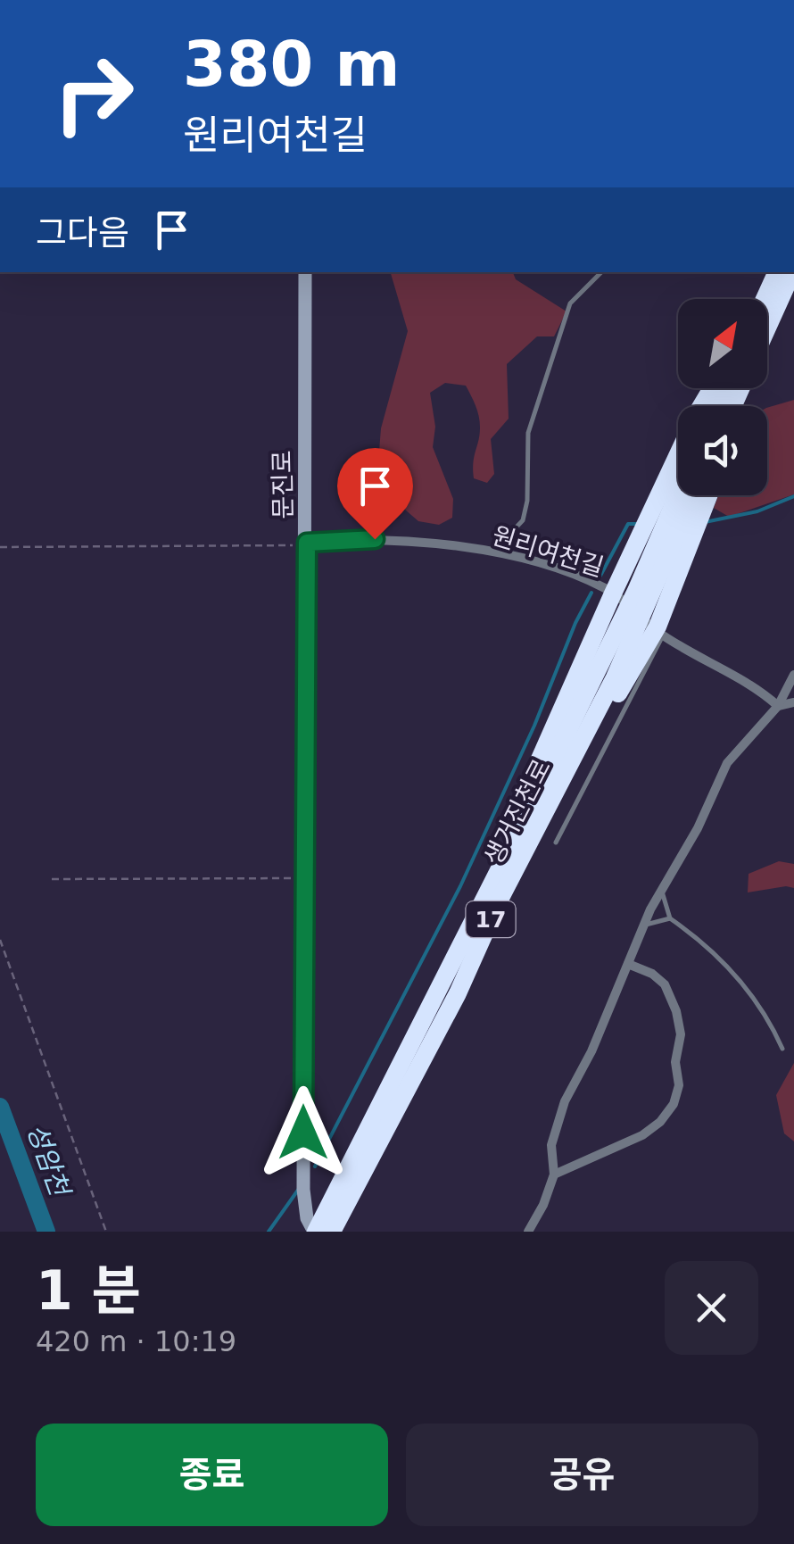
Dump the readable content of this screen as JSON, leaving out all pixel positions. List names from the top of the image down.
{
  "streets": {
    "highway": ["생거진천로", "17"],
    "street": ["문진로", "원리여천길"]
  },
  "crossings": [
    ["문진로", "원리여천길"],
    ["문진로", "17"],
    ["원리여천길", "생거진천로"],
    ["원리여천길", "17"],
    ["생거진천로", "17"]
  ],
  "water": ["성암천"],
  "north": "top right",
  "page": {
    "turn": ["380 m", "원리여천길"],
    "then": "그다음",
    "heading": ["1 분", "420 m · 10:19"],
    "buttons": ["종료", "공유"]
  }
}
